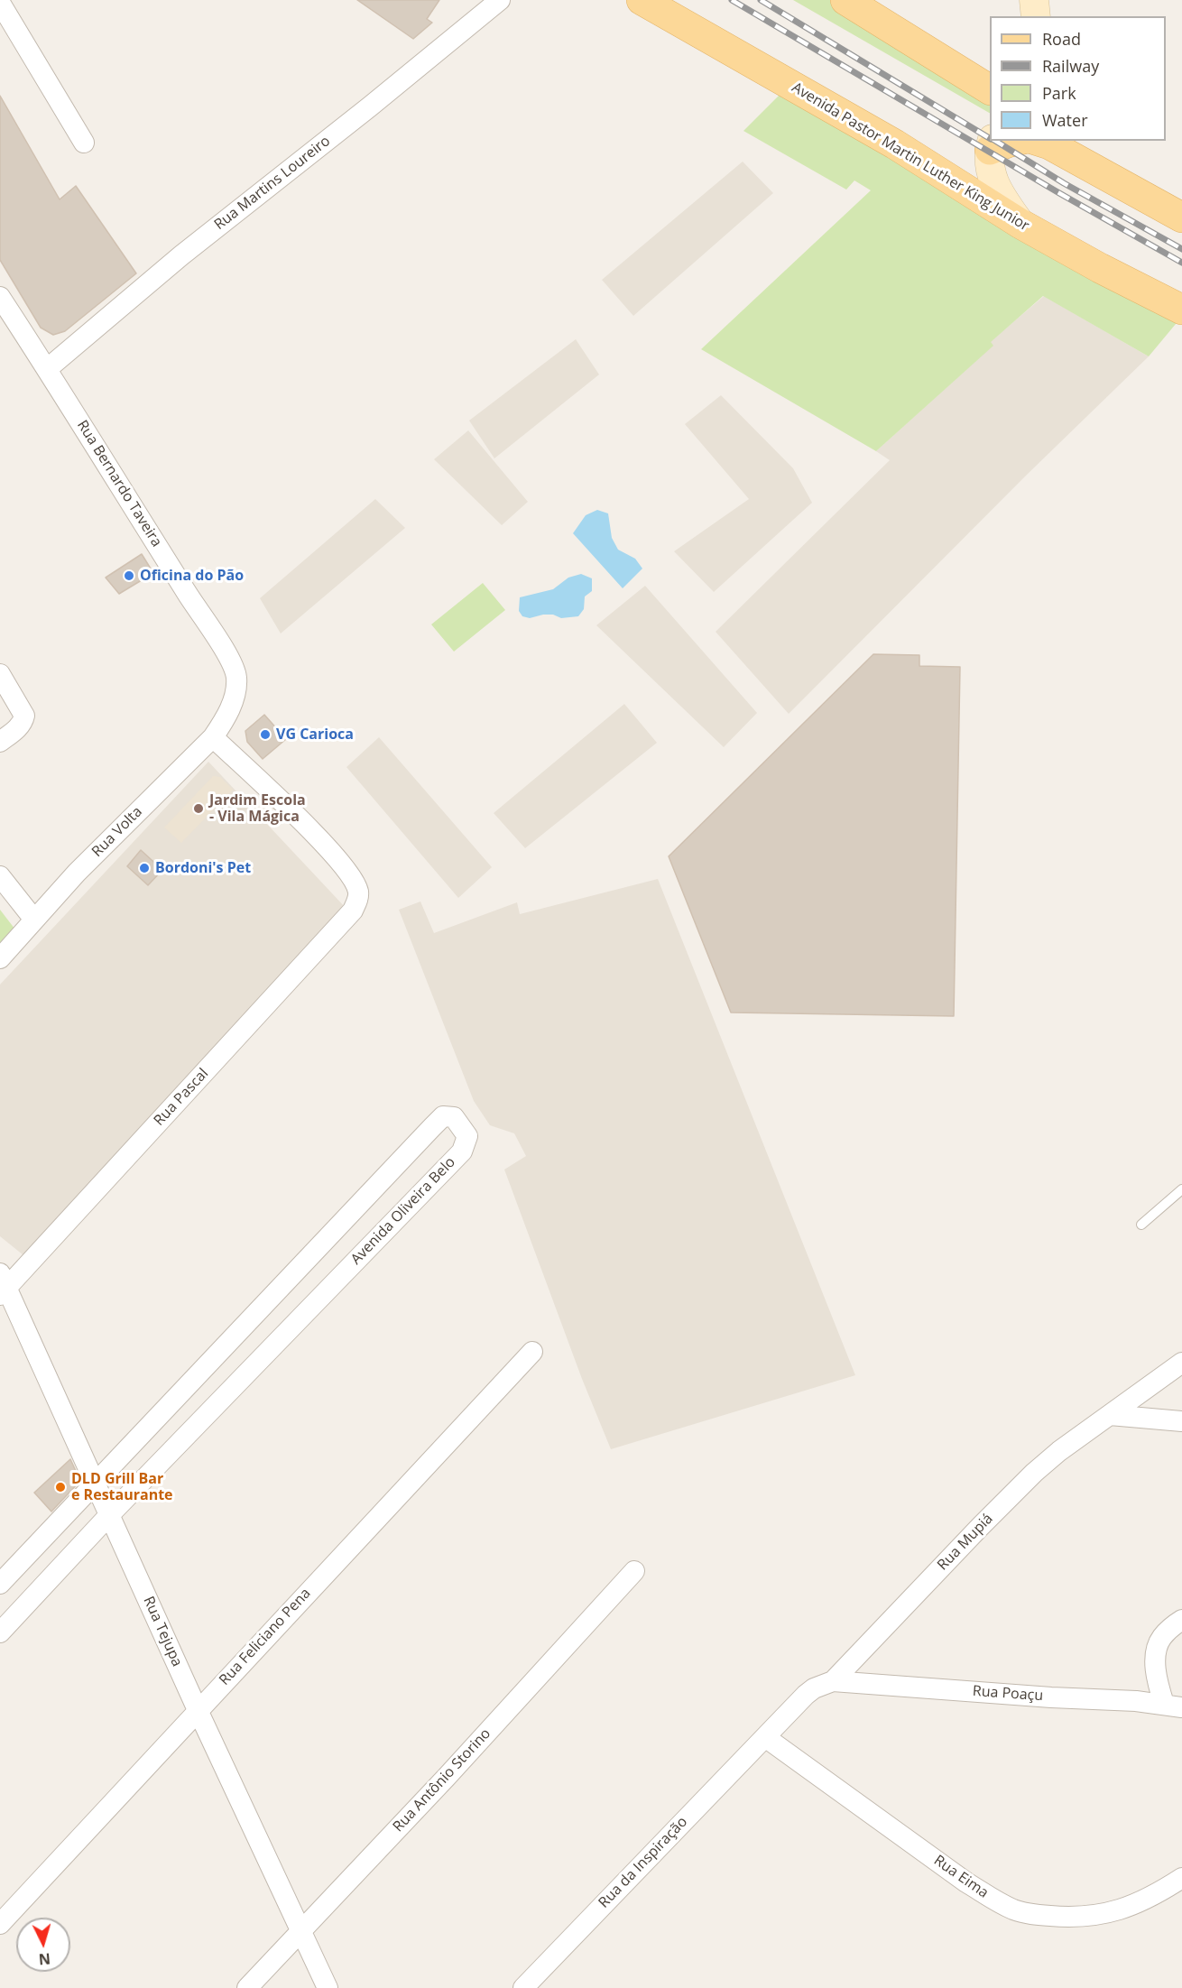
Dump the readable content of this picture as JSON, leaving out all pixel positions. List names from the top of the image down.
{
  "streets": {
    "main road": ["Avenida Pastor Martin Luther King Junior"],
    "street": [
      "Rua Martins Loureiro",
      "Rua Bernardo Taveira",
      "Rua Volta",
      "Rua Pascal",
      "Avenida Oliveira Belo",
      "Rua Mupiá",
      "Rua Tejupa",
      "Rua Feliciano Pena",
      "Rua Poaçu",
      "Rua Antônio Storino",
      "Rua da Inspiração",
      "Rua Eima"
    ]
  },
  "crossings": [
    ["Rua Martins Loureiro", "Rua Bernardo Taveira"],
    ["Rua Bernardo Taveira", "Rua Volta"],
    ["Rua Volta", "Rua Pascal"],
    ["Rua Pascal", "Rua Tejupa"],
    ["Avenida Oliveira Belo", "Rua Tejupa"],
    ["Rua Mupiá", "Rua Poaçu"],
    ["Rua Mupiá", "Rua da Inspiração"],
    ["Rua Mupiá", "Rua Eima"],
    ["Rua Tejupa", "Rua Feliciano Pena"],
    ["Rua Tejupa", "Rua Antônio Storino"],
    ["Rua da Inspiração", "Rua Eima"]
  ],
  "places": [
    "Oficina do Pão",
    "VG Carioca",
    "Jardim Escola - Vila Mágica",
    "Bordoni's Pet",
    "DLD Grill Bar e Restaurante"
  ],
  "legend": [
    "Road",
    "Railway",
    "Park",
    "Water"
  ],
  "north": "bottom"
}
